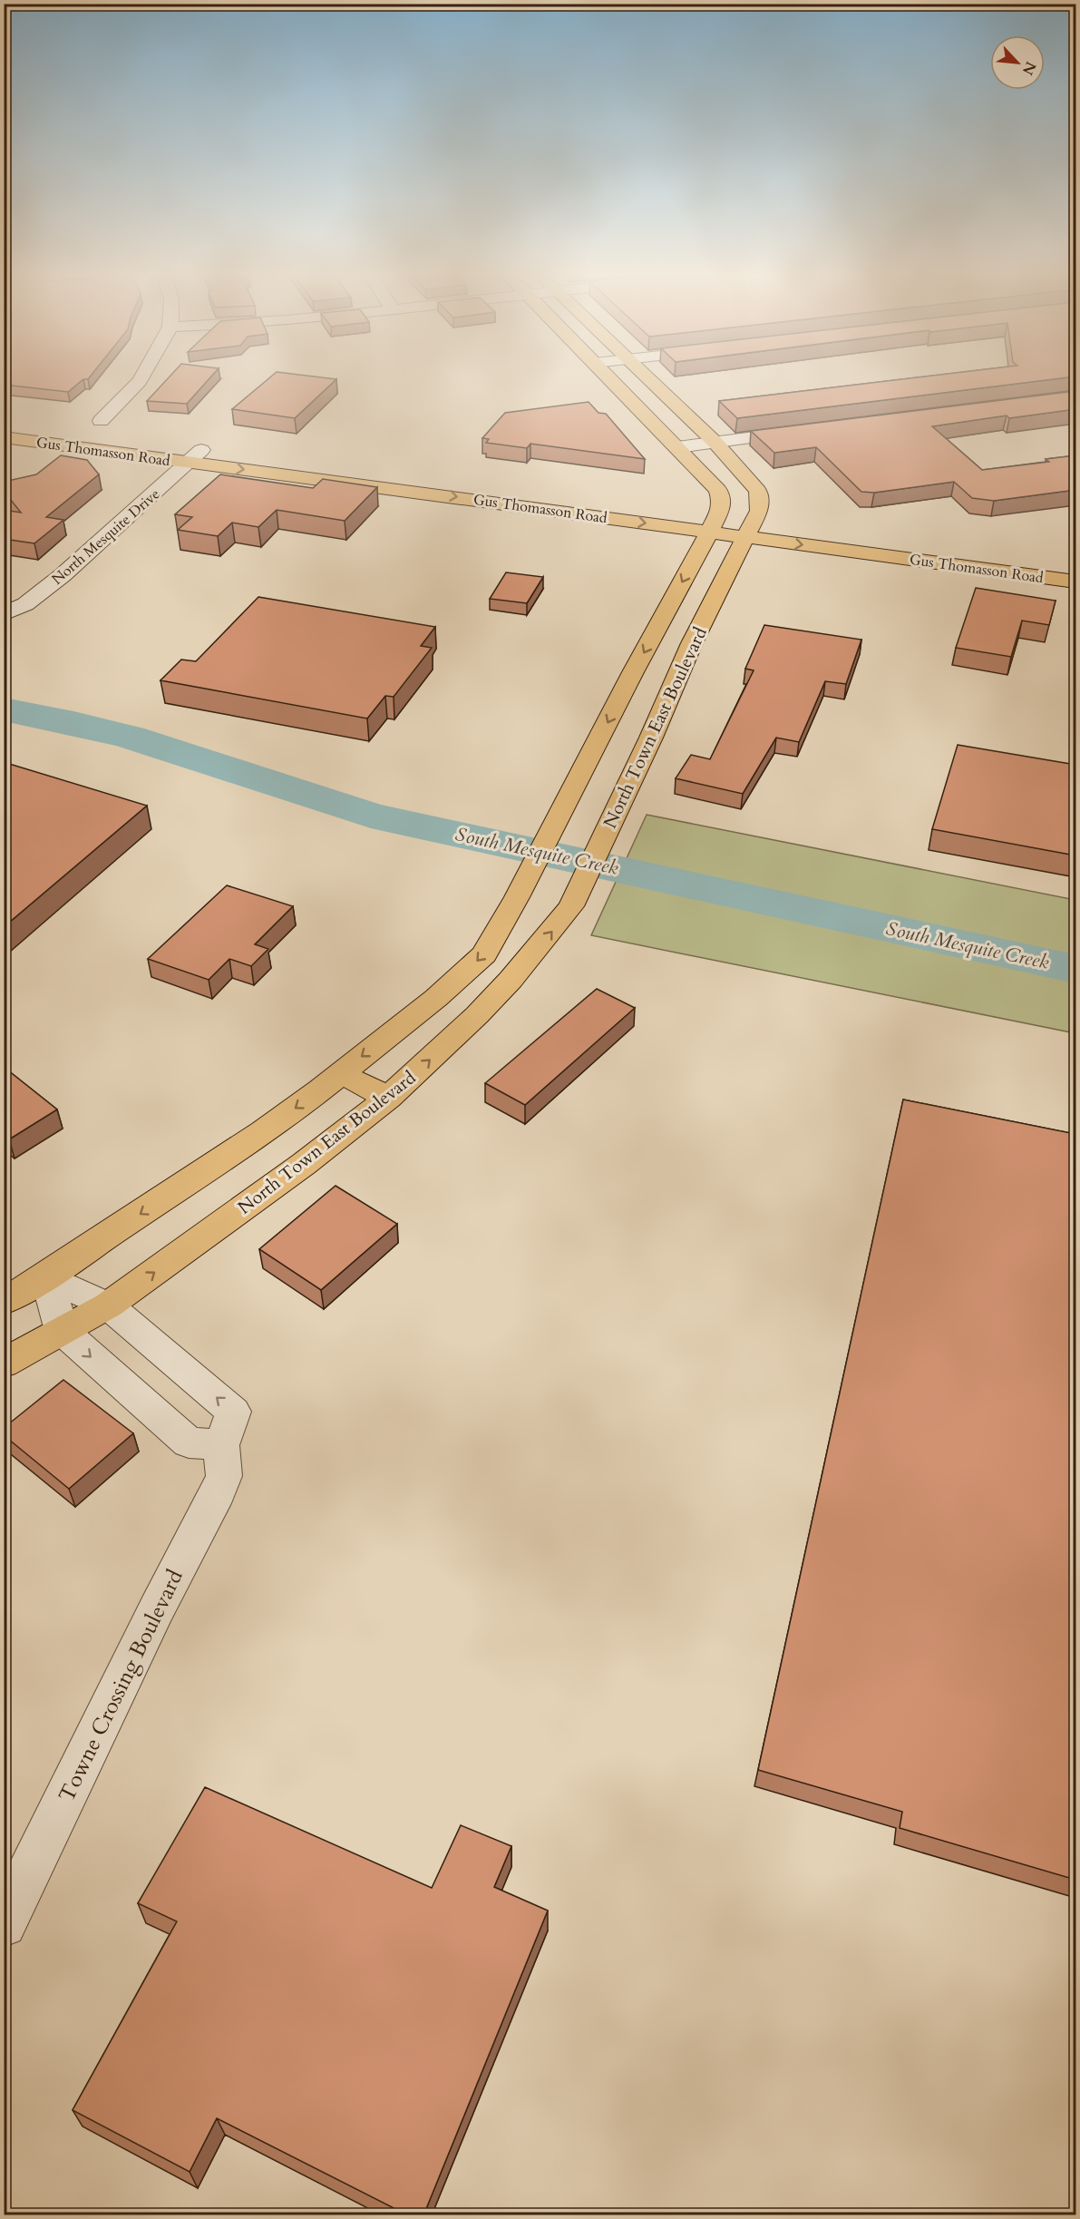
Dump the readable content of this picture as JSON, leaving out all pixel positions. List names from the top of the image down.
{
  "streets": {
    "main road": ["Gus Thomasson Road", "North Town East Boulevard"],
    "street": ["North Mesquite Drive", "Towne Crossing Boulevard"]
  },
  "crossings": [
    ["Gus Thomasson Road", "North Mesquite Drive"],
    ["Gus Thomasson Road", "North Town East Boulevard"],
    ["North Town East Boulevard", "Towne Crossing Boulevard"]
  ],
  "one_way": ["Gus Thomasson Road"],
  "water": ["South Mesquite Creek"],
  "north": "bottom right"
}
